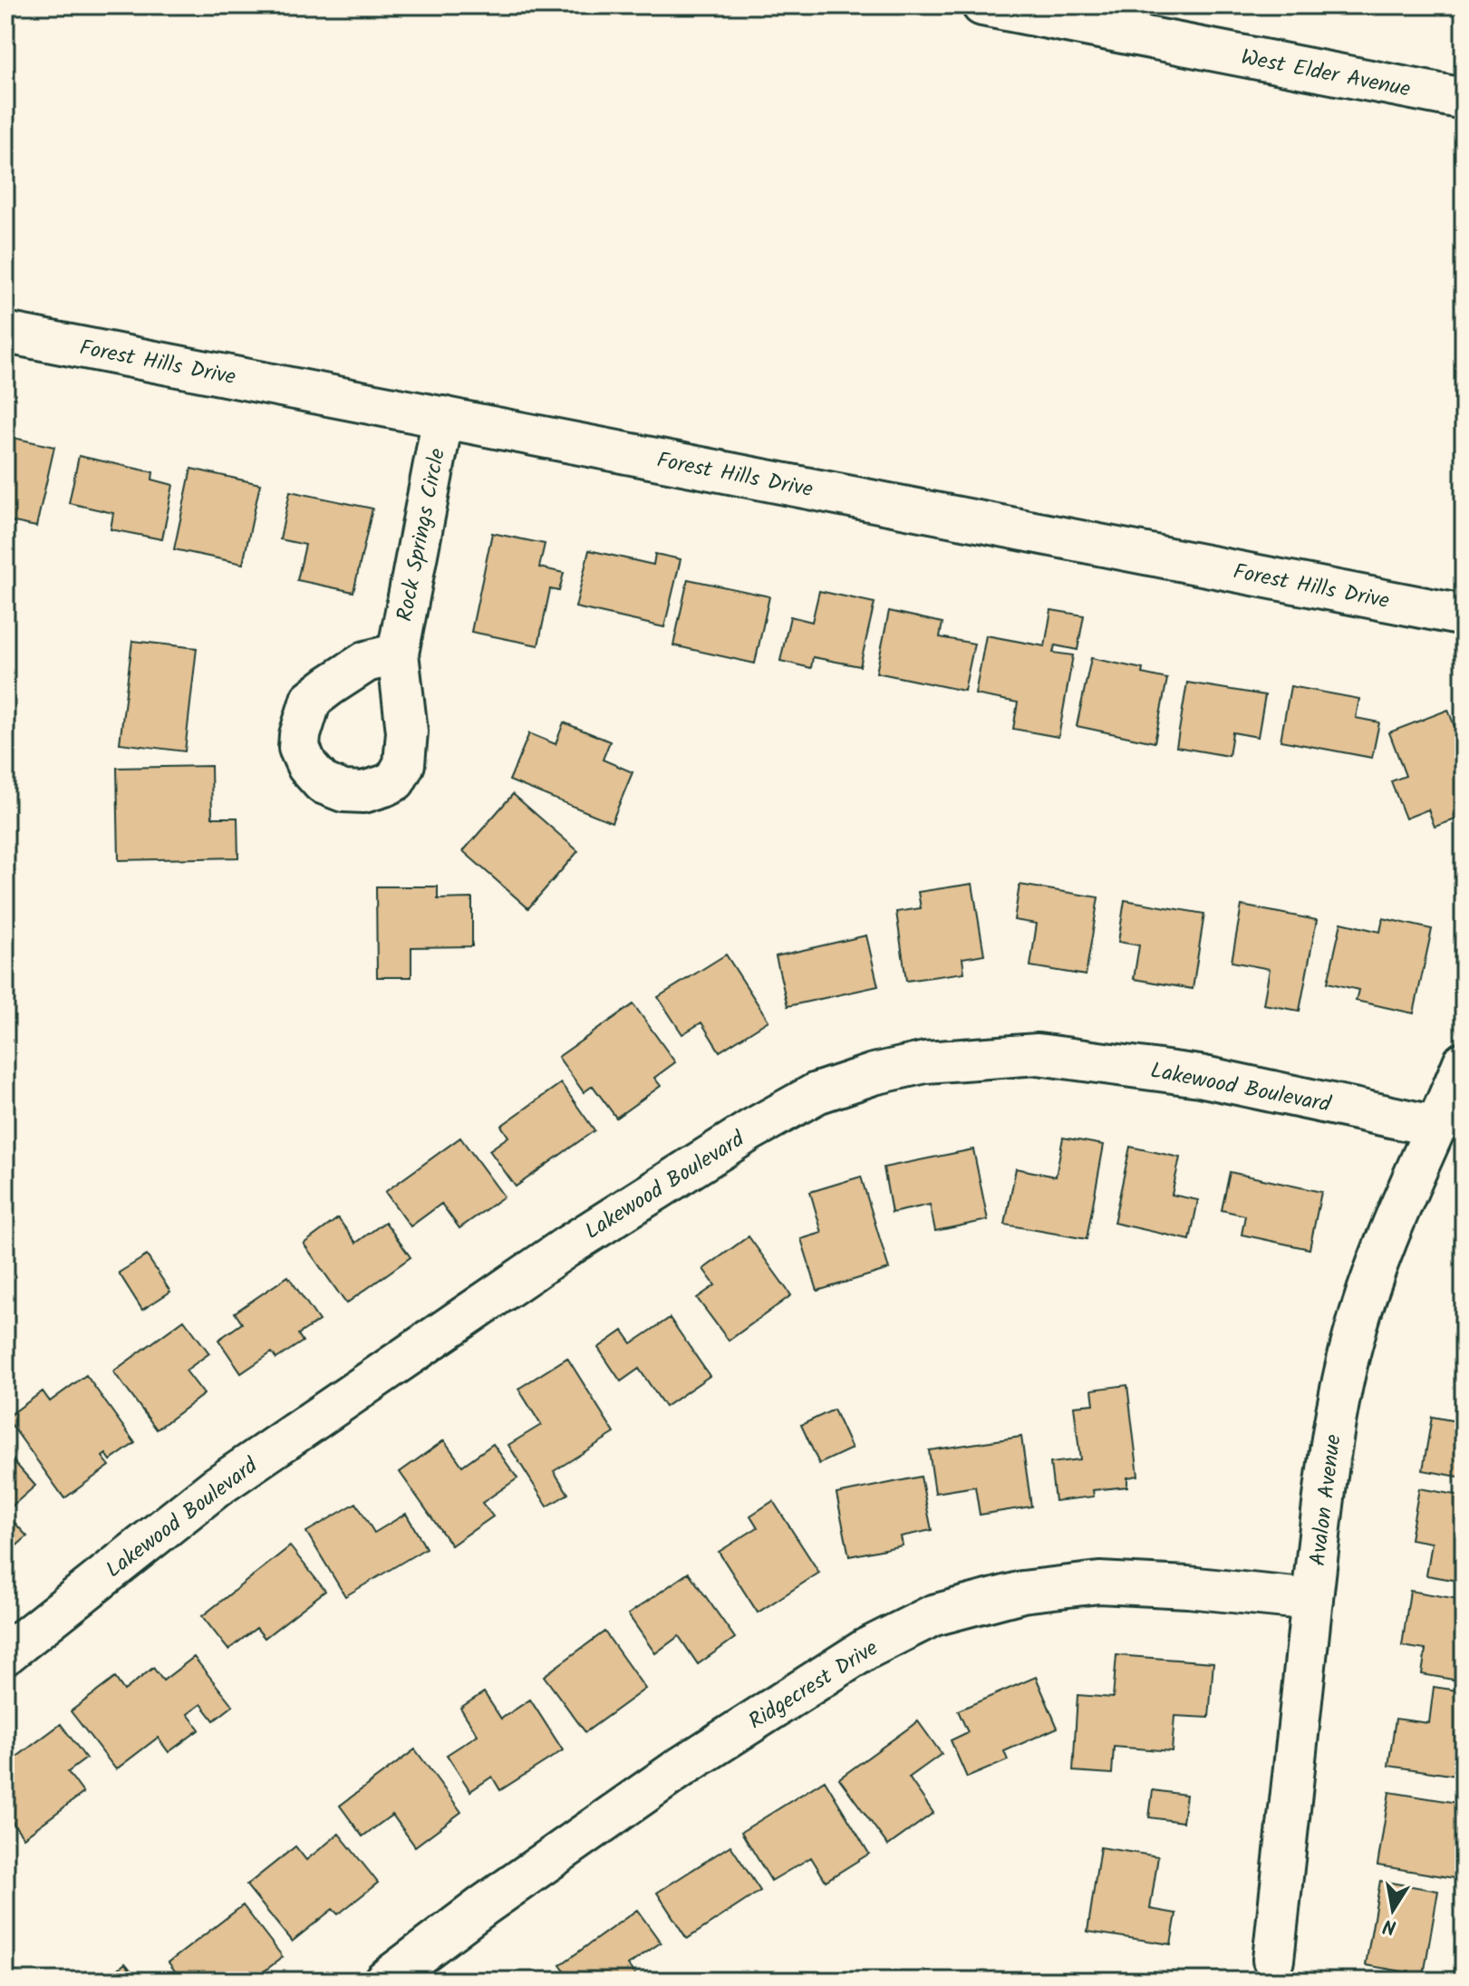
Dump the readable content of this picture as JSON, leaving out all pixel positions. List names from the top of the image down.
{
  "streets": {
    "street": [
      "West Elder Avenue",
      "Forest Hills Drive",
      "Rock Springs Circle",
      "Lakewood Boulevard",
      "Avalon Avenue",
      "Ridgecrest Drive"
    ]
  },
  "crossings": [
    ["Forest Hills Drive", "Rock Springs Circle"],
    ["Lakewood Boulevard", "Avalon Avenue"],
    ["Avalon Avenue", "Ridgecrest Drive"]
  ],
  "north": "bottom"
}
